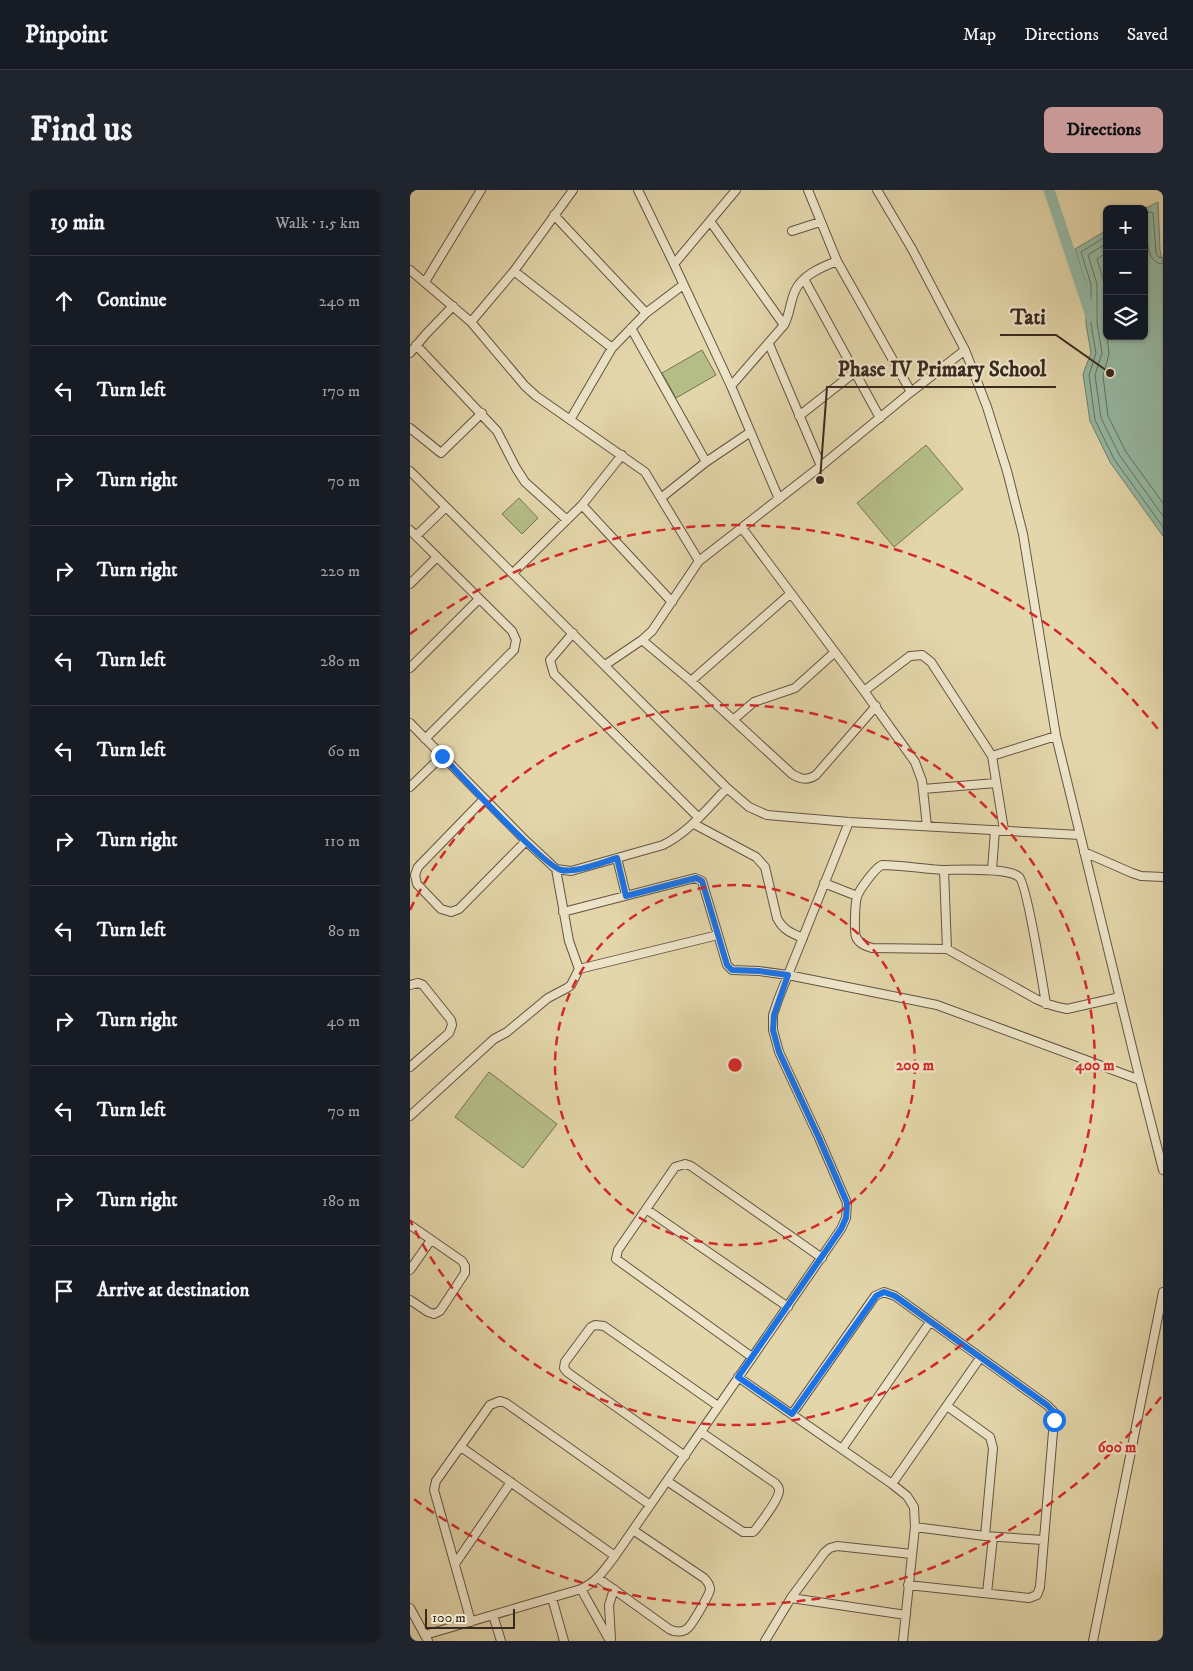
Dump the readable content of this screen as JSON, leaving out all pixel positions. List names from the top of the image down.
{
  "places": ["Tati", "Phase IV Primary School"],
  "scale_bar": "100 m",
  "page": {
    "header": "Pinpoint",
    "nav": ["Map", "Directions", "Saved"],
    "buttons": "Directions",
    "title": "Find us",
    "heading": ["19 min", "Walk · 1.5 km"],
    "map_buttons": ["+", "−"],
    "list": [
      ["Continue", "240 m"],
      ["Turn left", "170 m"],
      ["Turn right", "70 m"],
      ["Turn right", "220 m"],
      ["Turn left", "280 m"],
      ["Turn left", "60 m"],
      ["Turn right", "110 m"],
      ["Turn left", "80 m"],
      ["Turn right", "40 m"],
      ["Turn left", "70 m"],
      ["Turn right", "180 m"],
      "Arrive at destination"
    ],
    "scale": "100 m"
  },
  "rings": ["200 m", "400 m", "600 m"]
}
